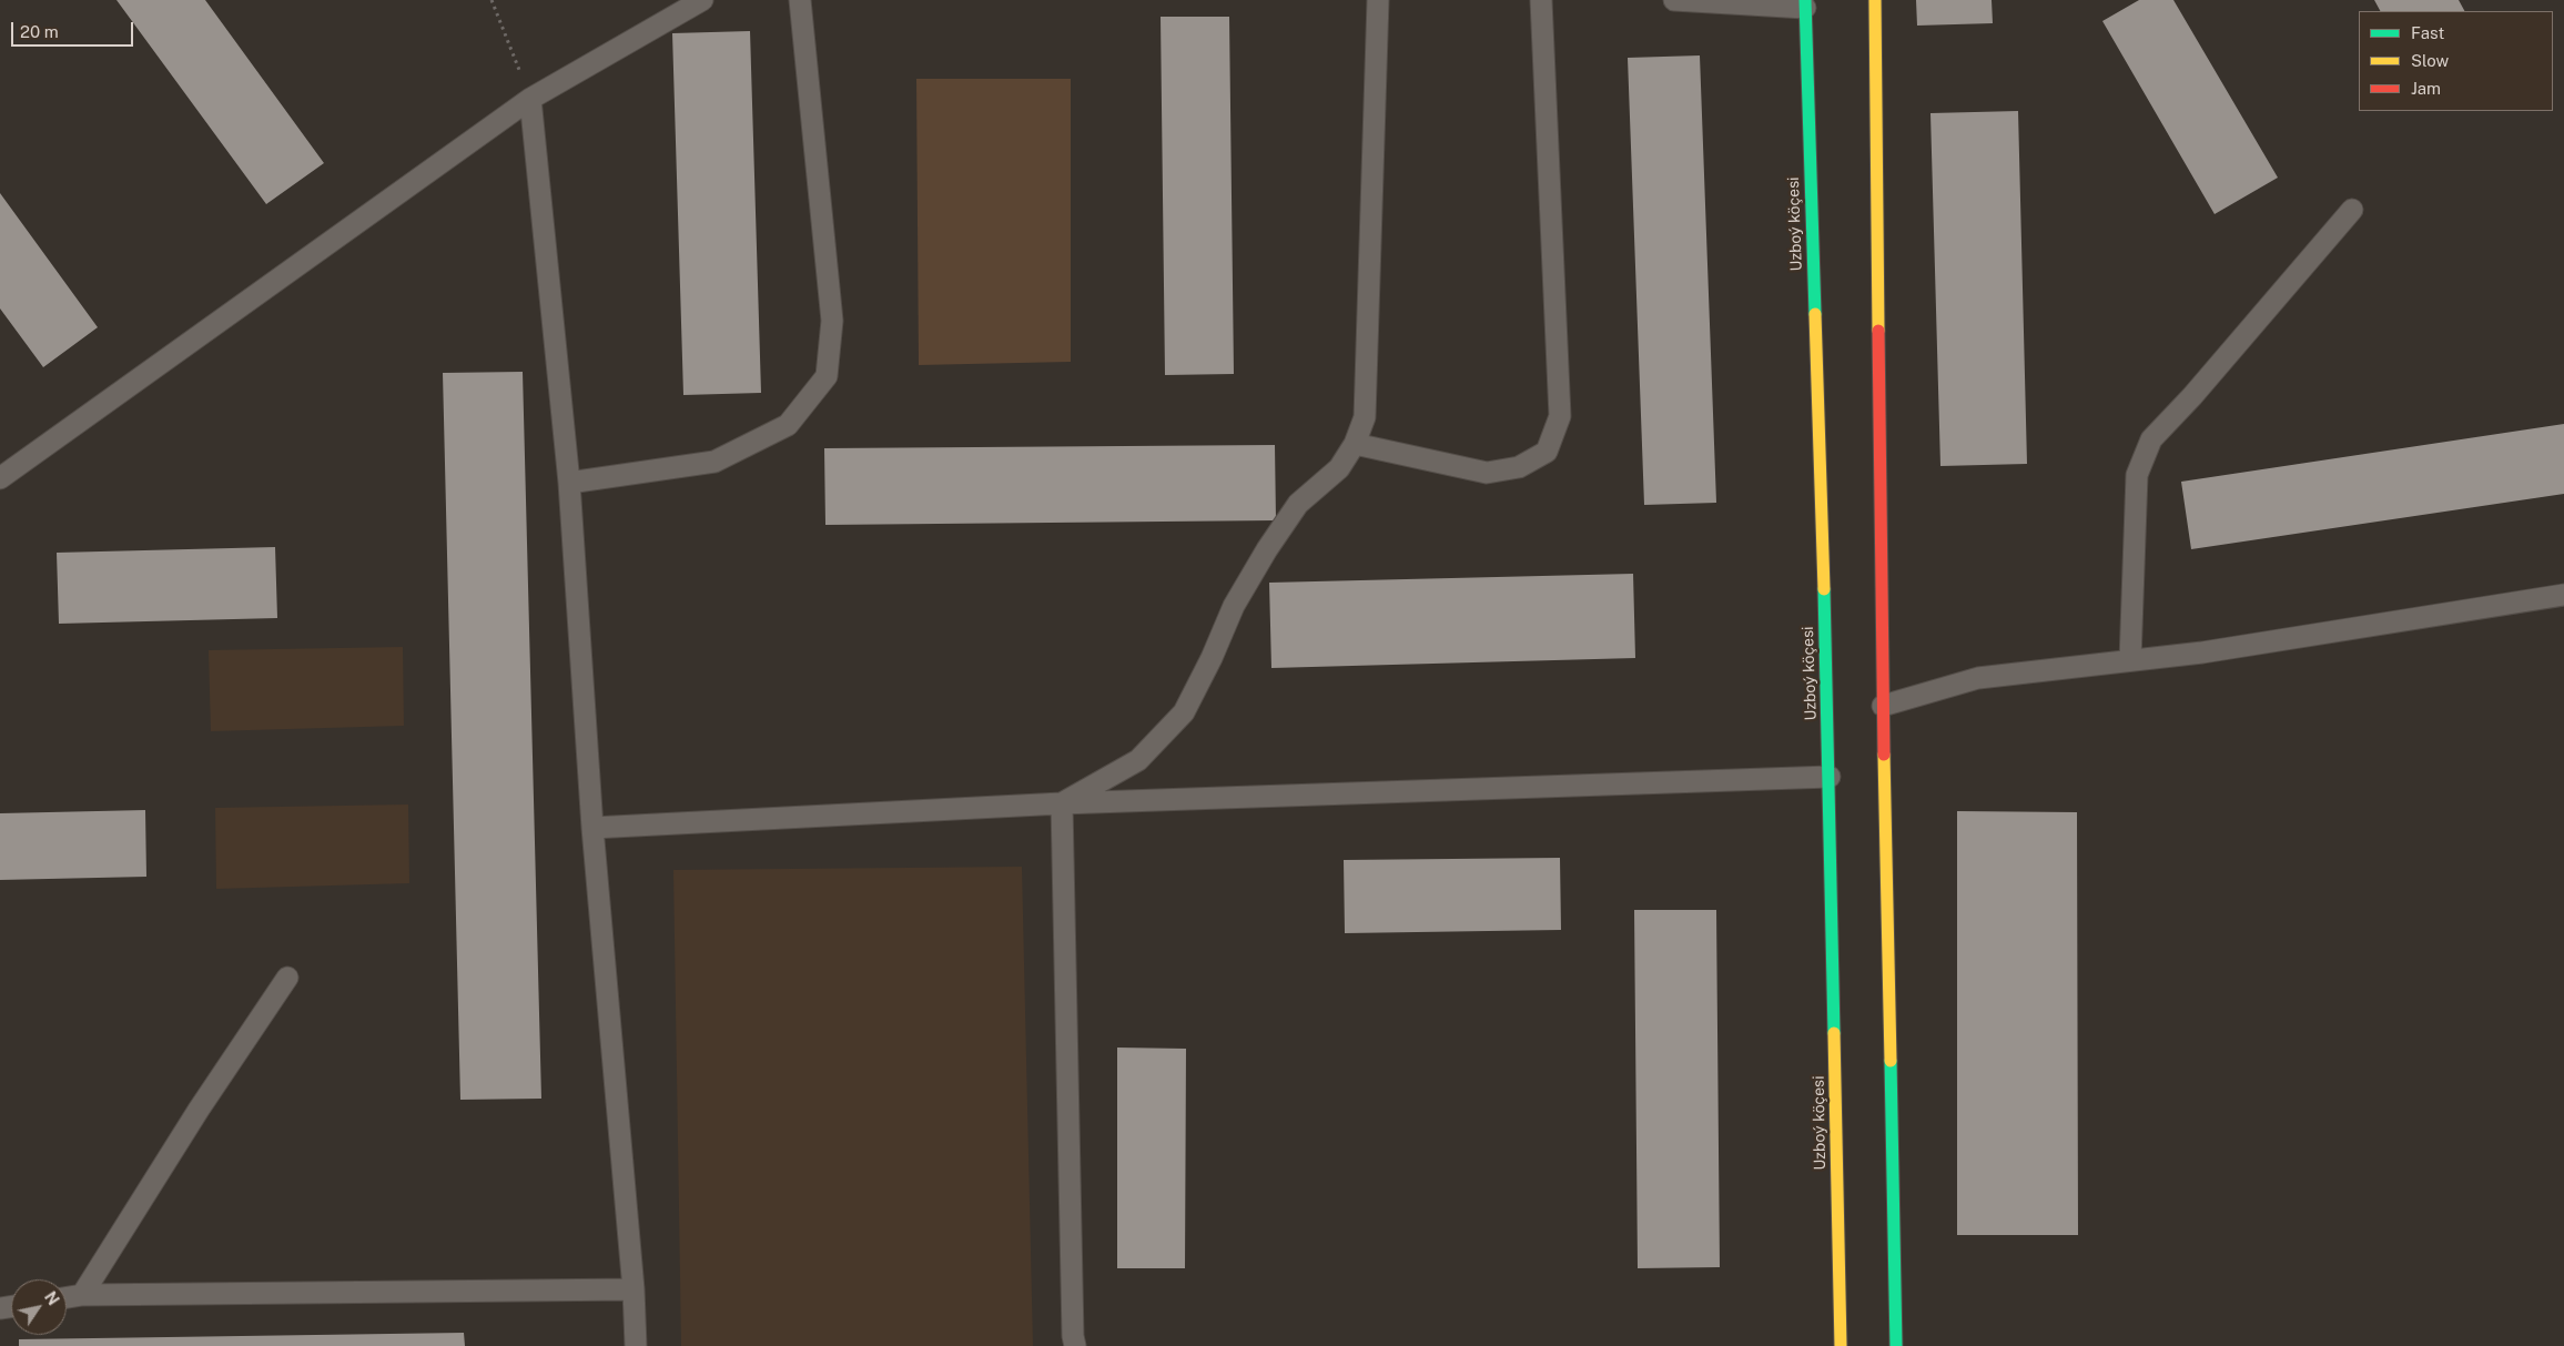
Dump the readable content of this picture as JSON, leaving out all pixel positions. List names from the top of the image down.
{
  "streets": {
    "street": ["Uzboý köçesi"]
  },
  "legend": ["Fast", "Slow", "Jam"],
  "scale_bar": "20 m",
  "north": "top right"
}
